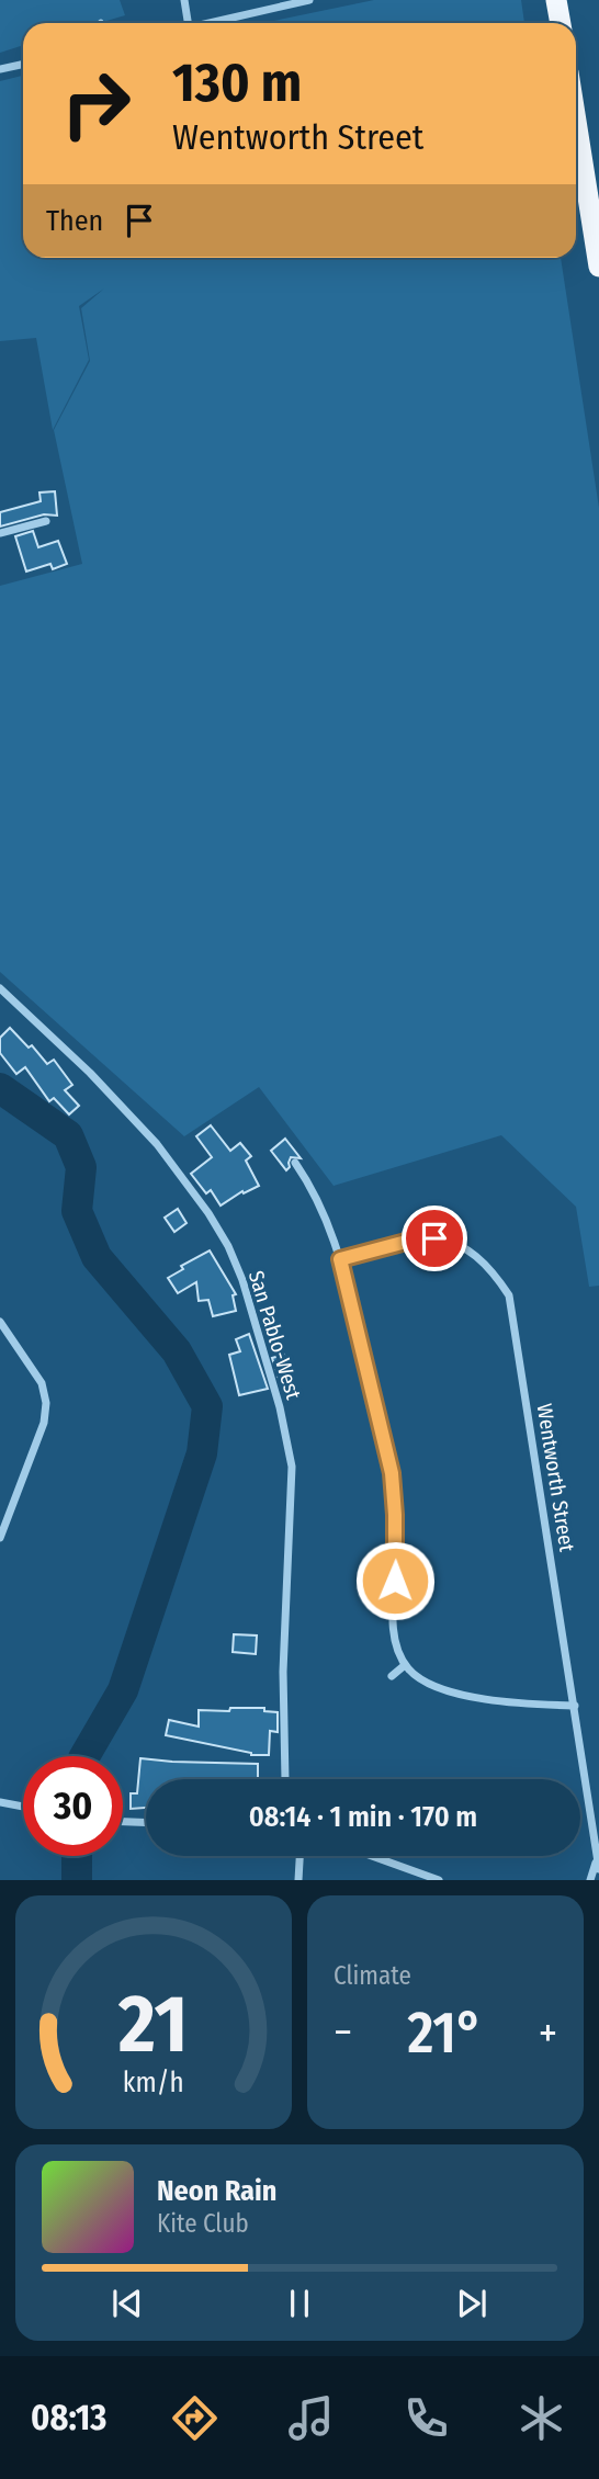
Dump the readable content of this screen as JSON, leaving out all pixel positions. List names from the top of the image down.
{
  "streets": {
    "street": ["San Pablo-West", "Wentworth Street"]
  },
  "page": {
    "turn": ["130 m", "Wentworth Street"],
    "then": "Then",
    "limit": "30",
    "trip": "08:14 · 1 min · 170 m",
    "tile": "Climate",
    "heat": ["−", "21°", "+"],
    "song": ["Neon Rain", "Kite Club"],
    "tabs": "08:13",
    "gauge": ["21", "km/h"]
  }
}
